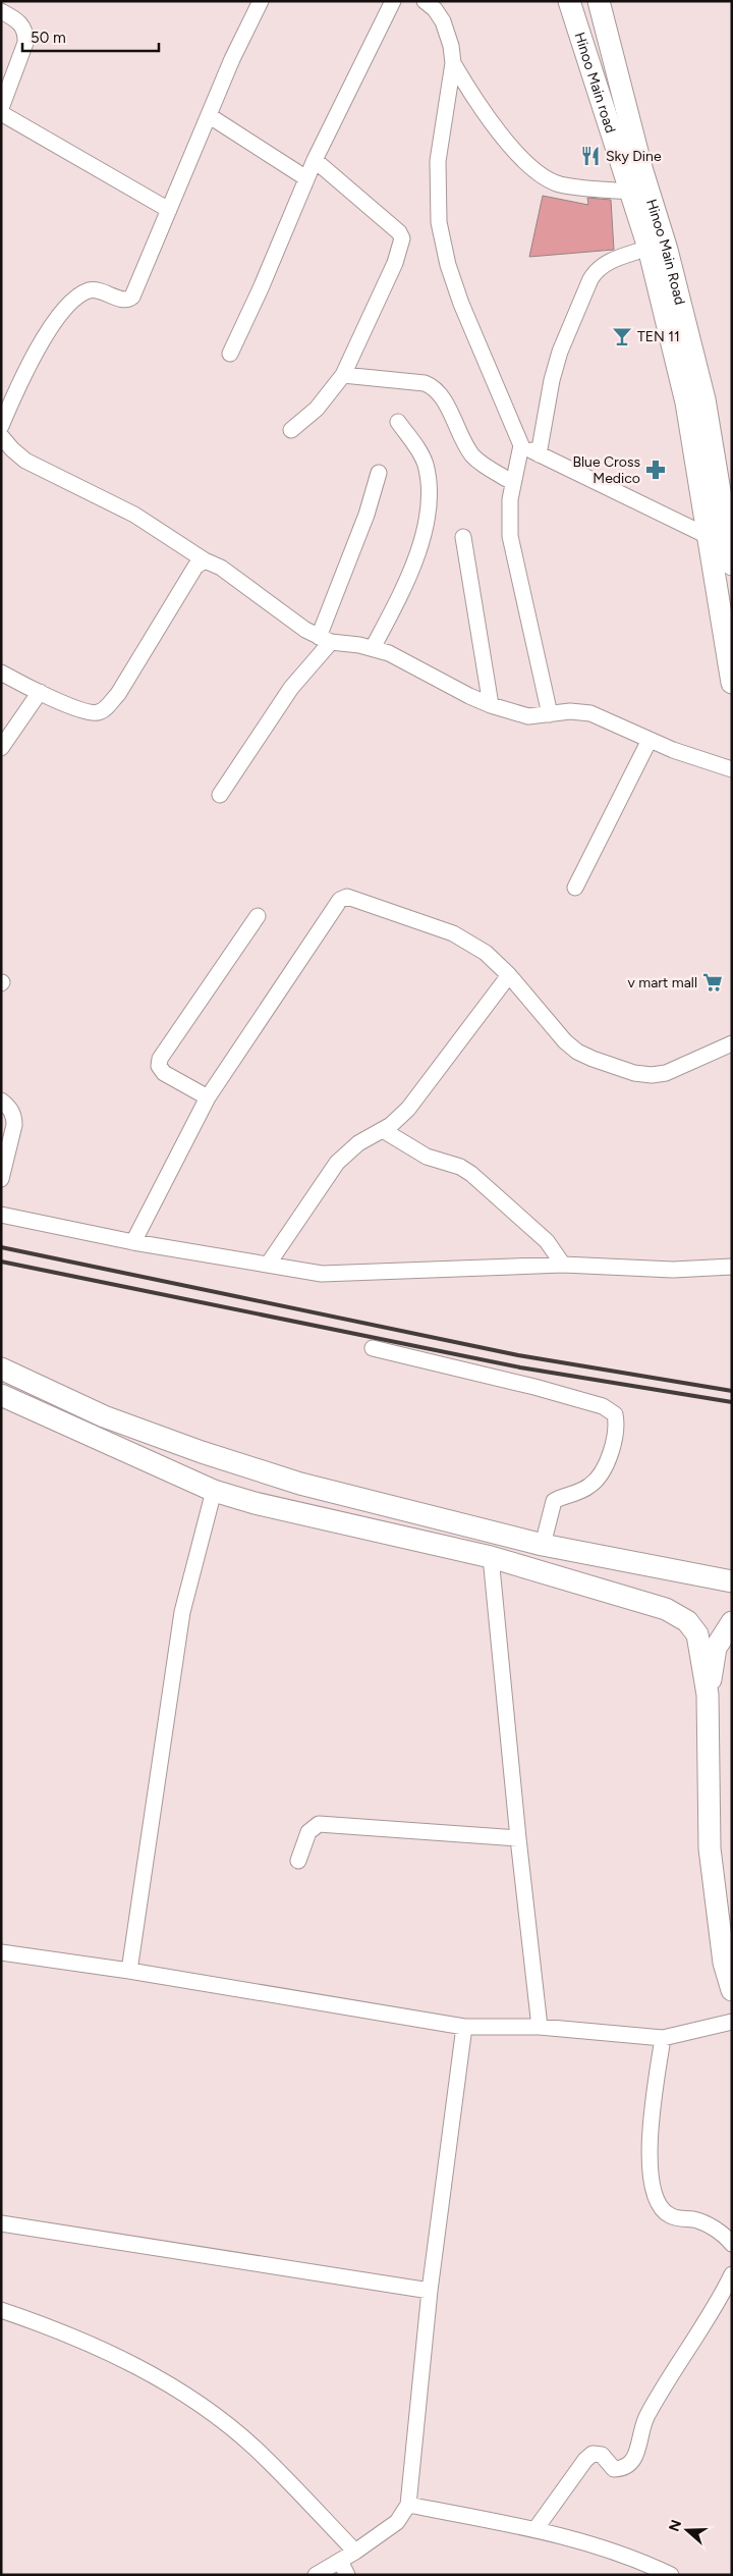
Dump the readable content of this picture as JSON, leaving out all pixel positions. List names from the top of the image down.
{
  "streets": {
    "main road": ["Hinoo Main road", "Hinoo Main Road"]
  },
  "places": {
    "restaurant": ["Sky Dine"],
    "bar": ["TEN 11"],
    "pharmacy": ["Blue Cross Medico"],
    "supermarket": ["v mart mall"]
  },
  "scale_bar": "50 m",
  "north": "left"
}
